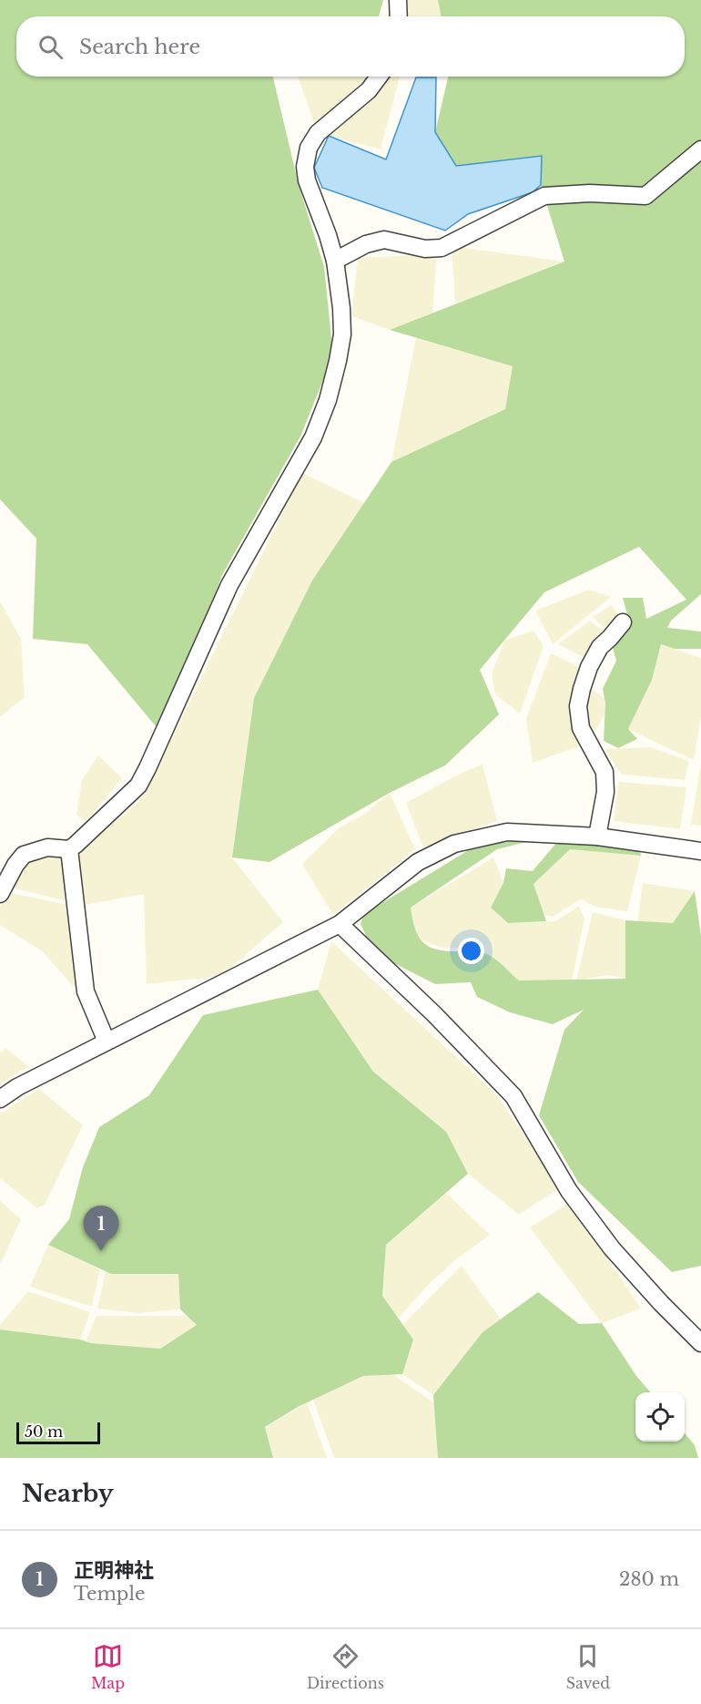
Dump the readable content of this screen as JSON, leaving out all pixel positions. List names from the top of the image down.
{
  "scale_bar": "50 m",
  "page": {
    "search": "Search here",
    "pins": "1",
    "scale": "50 m",
    "heading": "Nearby",
    "list": [
      {
        "mark": "1",
        "name": "正明神社",
        "note": "Temple",
        "value": "280 m"
      }
    ],
    "nav": ["Map", "Directions", "Saved"]
  }
}
